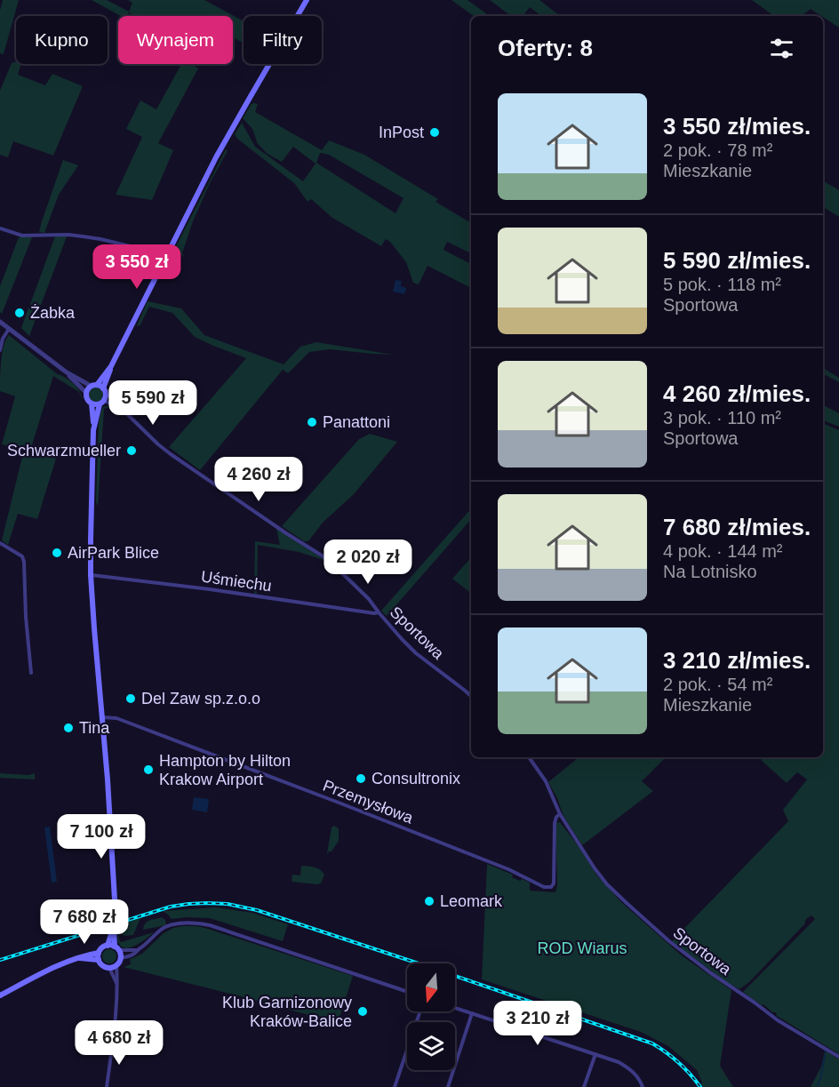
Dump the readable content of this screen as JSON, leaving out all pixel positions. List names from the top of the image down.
{
  "streets": {
    "street": ["Uśmiechu", "Sportowa", "Przemysłowa"]
  },
  "crossings": [
    ["Uśmiechu", "Sportowa"],
    ["Sportowa", "Przemysłowa"]
  ],
  "parks": ["ROD Wiarus"],
  "places": [
    "InPost",
    "Żabka",
    "Panattoni",
    "Schwarzmueller",
    "AirPark Blice",
    "Del Zaw sp.z.o.o",
    "Tina",
    "Hampton by Hilton Krakow Airport",
    "Consultronix",
    "Leomark",
    "Klub Garnizonowy Kraków-Balice"
  ],
  "north": "bottom",
  "page": {
    "chip": ["Kupno", "Wynajem", "Filtry"],
    "heading": "Oferty: 8",
    "list": [
      {
        "name": "3 550 zł/mies.",
        "note": "2 pok. · 78 m² · Mieszkanie"
      },
      {
        "name": "5 590 zł/mies.",
        "note": "5 pok. · 118 m² · Sportowa"
      },
      {
        "name": "4 260 zł/mies.",
        "note": "3 pok. · 110 m² · Sportowa"
      },
      {
        "name": "7 680 zł/mies.",
        "note": "4 pok. · 144 m² · Na Lotnisko"
      },
      {
        "name": "3 210 zł/mies.",
        "note": "2 pok. · 54 m² · Mieszkanie"
      }
    ],
    "price": [
      "3 550 zł",
      "5 590 zł",
      "4 260 zł",
      "2 020 zł",
      "7 100 zł",
      "7 680 zł",
      "3 210 zł",
      "4 680 zł"
    ]
  }
}
